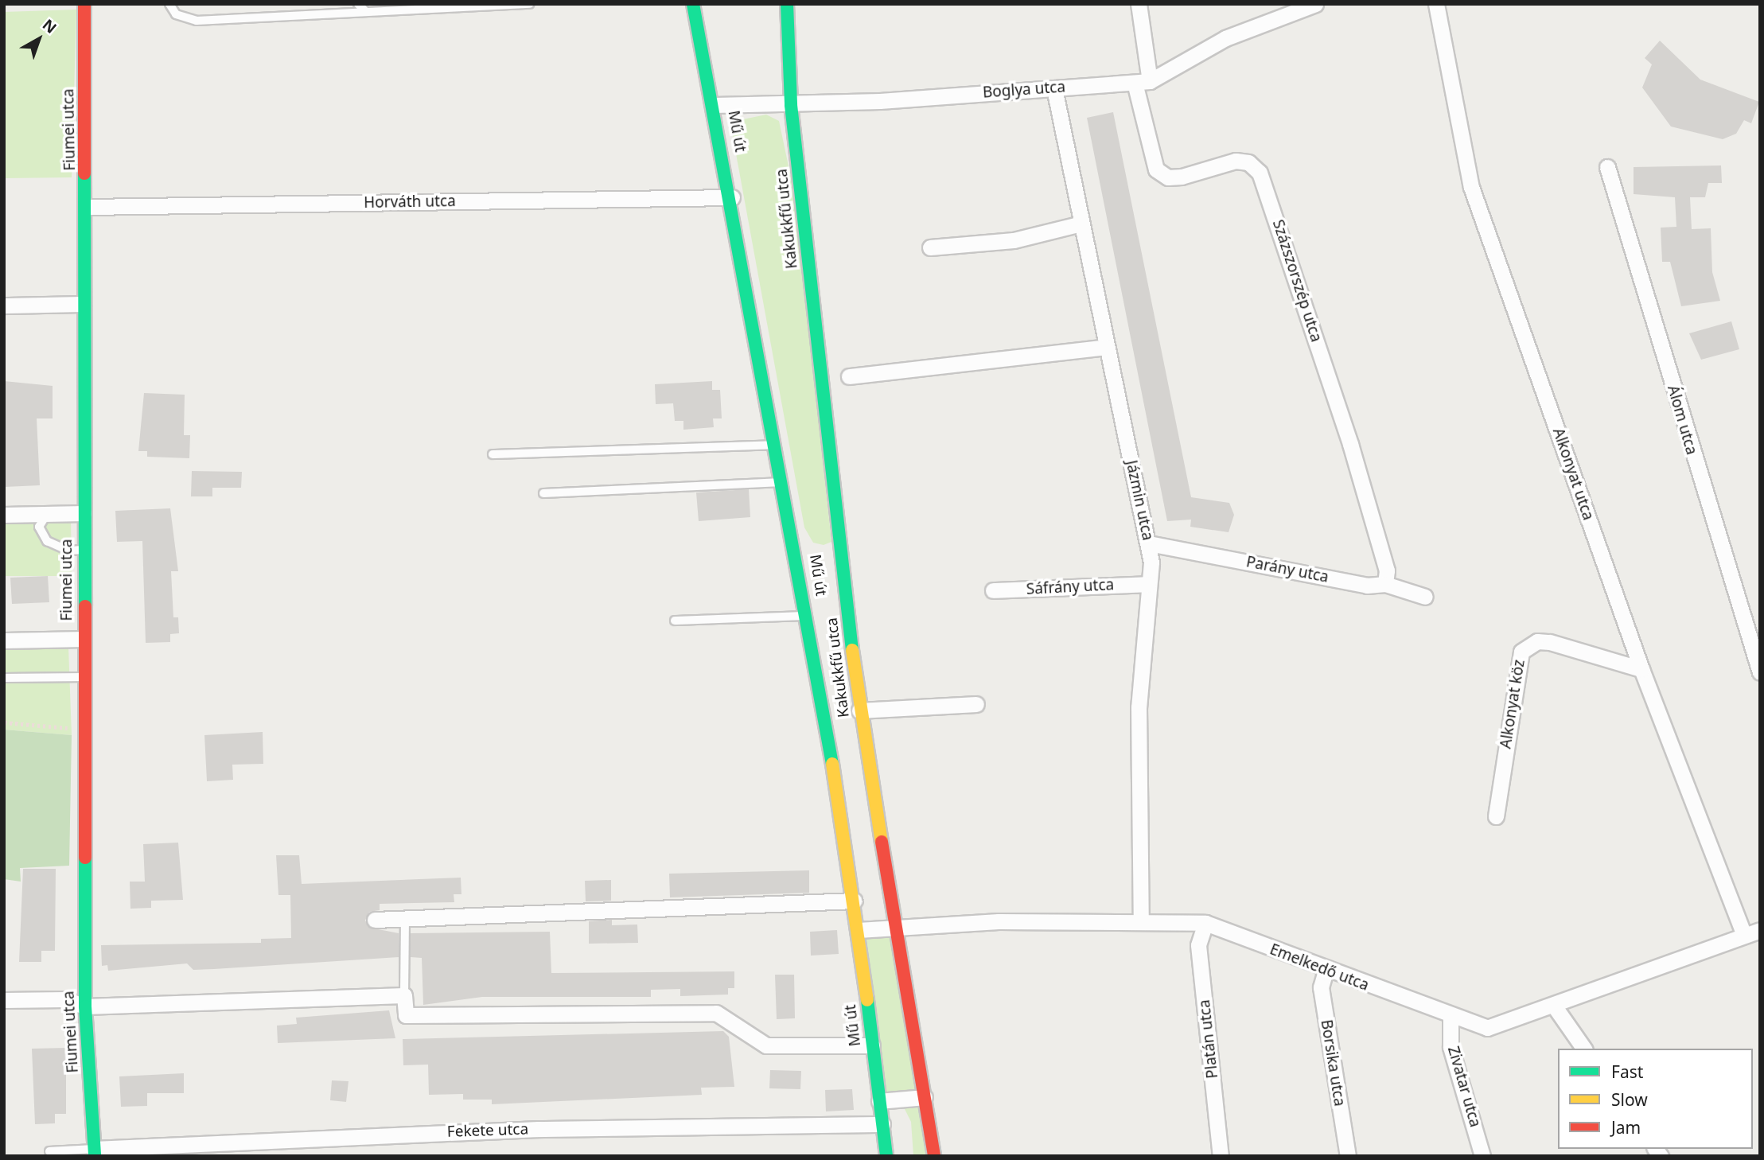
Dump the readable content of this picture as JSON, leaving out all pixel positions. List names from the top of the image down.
{
  "streets": {
    "street": [
      "Boglya utca",
      "Fiumei utca",
      "Mű út",
      "Horváth utca",
      "Kakukkfű utca",
      "Százszorszép utca",
      "Álom utca",
      "Alkonyat utca",
      "Jázmin utca",
      "Parány utca",
      "Sáfrány utca",
      "Alkonyat köz",
      "Emelkedő utca",
      "Platán utca",
      "Borsika utca",
      "Zivatar utca",
      "Fekete utca"
    ]
  },
  "crossings": [
    ["Boglya utca", "Mű út"],
    ["Boglya utca", "Kakukkfű utca"],
    ["Boglya utca", "Százszorszép utca"],
    ["Boglya utca", "Jázmin utca"],
    ["Fiumei utca", "Horváth utca"],
    ["Fiumei utca", "Fekete utca"],
    ["Mű út", "Horváth utca"],
    ["Mű út", "Emelkedő utca"],
    ["Mű út", "Fekete utca"],
    ["Kakukkfű utca", "Emelkedő utca"],
    ["Százszorszép utca", "Parány utca"],
    ["Alkonyat utca", "Alkonyat köz"],
    ["Alkonyat utca", "Emelkedő utca"],
    ["Jázmin utca", "Parány utca"],
    ["Jázmin utca", "Sáfrány utca"],
    ["Jázmin utca", "Emelkedő utca"],
    ["Emelkedő utca", "Platán utca"],
    ["Emelkedő utca", "Borsika utca"],
    ["Emelkedő utca", "Zivatar utca"]
  ],
  "legend": ["Fast", "Slow", "Jam"],
  "north": "top right"
}
